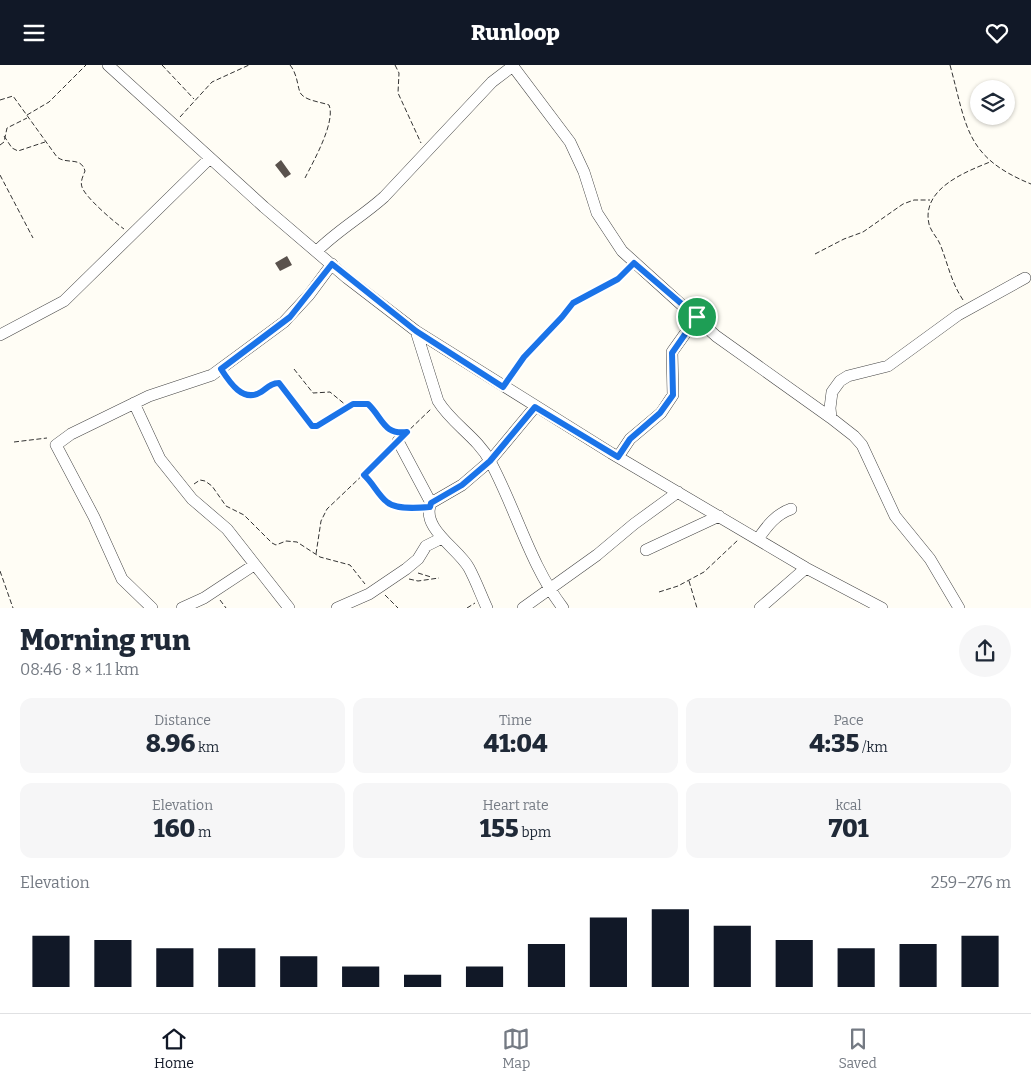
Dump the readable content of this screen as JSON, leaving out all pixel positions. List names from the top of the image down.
{
  "page": {
    "header": "Runloop",
    "heading": ["Morning run", "08:46 · 8 × 1.1 km"],
    "stats": [
      ["Distance", "8.96 km"],
      ["Time", "41:04"],
      ["Pace", "4:35 /km"],
      ["Elevation", "160 m"],
      ["Heart rate", "155 bpm"],
      ["kcal", "701"]
    ],
    "chart": ["Elevation", "259–276 m"],
    "tabs": ["Home", "Map", "Saved"]
  }
}
